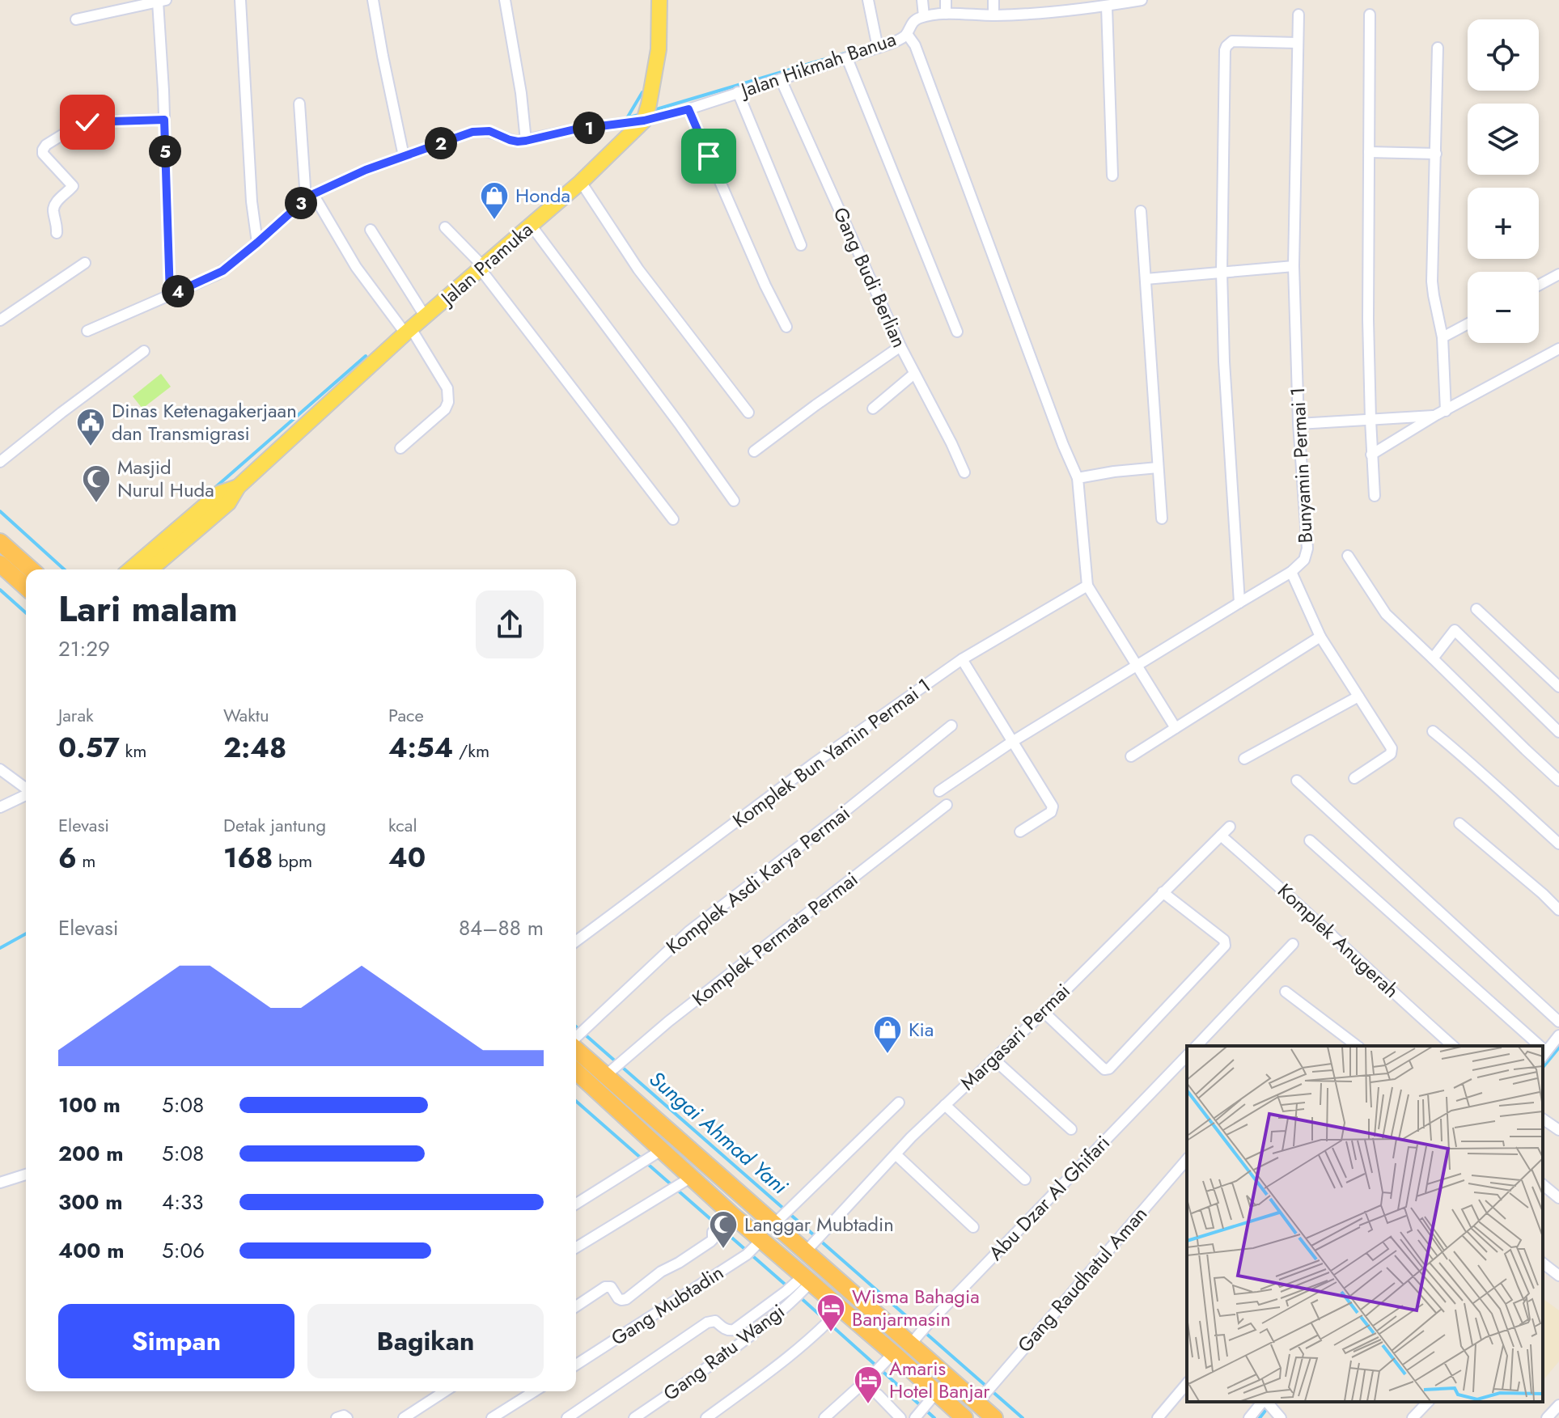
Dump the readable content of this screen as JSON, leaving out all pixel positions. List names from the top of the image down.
{
  "streets": {
    "main road": ["Jalan Pramuka"],
    "street": [
      "Jalan Hikmah Banua",
      "Gang Budi Berlian",
      "Bunyamin Permai 1",
      "Komplek Bun Yamin Permai 1",
      "Komplek Asdi Karya Permai",
      "Komplek Permata Permai",
      "Komplek Anugerah",
      "Margasari Permai",
      "Abu Dzar Al Ghifari",
      "Gang Raudhatul Aman",
      "Gang Mubtadin",
      "Gang Ratu Wangi"
    ]
  },
  "crossings": [
    ["Jalan Hikmah Banua", "Jalan Pramuka"],
    ["Jalan Hikmah Banua", "Gang Budi Berlian"],
    ["Komplek Anugerah", "Margasari Permai"]
  ],
  "water": ["Sungai Ahmad Yani"],
  "places": {
    "shop": ["Honda", "Kia"],
    "public building": ["Dinas Ketenagakerjaan dan Transmigrasi"],
    "mosque": ["Masjid Nurul Huda", "Langgar Mubtadin"],
    "hotel": ["Wisma Bahagia Banjarmasin", "Amaris Hotel Banjar"]
  },
  "page": {
    "map_buttons": ["+", "−"],
    "pins": [
      "1",
      "2",
      "5",
      "3",
      "4"
    ],
    "heading": ["Lari malam", "21:29"],
    "stats": [
      ["Jarak", "0.57 km"],
      ["Waktu", "2:48"],
      ["Pace", "4:54 /km"],
      ["Elevasi", "6 m"],
      ["Detak jantung", "168 bpm"],
      ["kcal", "40"]
    ],
    "chart": ["Elevasi", "84–88 m"],
    "list": [
      {
        "name": "100 m",
        "note": "5:08"
      },
      {
        "name": "200 m",
        "note": "5:08"
      },
      {
        "name": "300 m",
        "note": "4:33"
      },
      {
        "name": "400 m",
        "note": "5:06"
      }
    ],
    "buttons": ["Simpan", "Bagikan"]
  }
}
